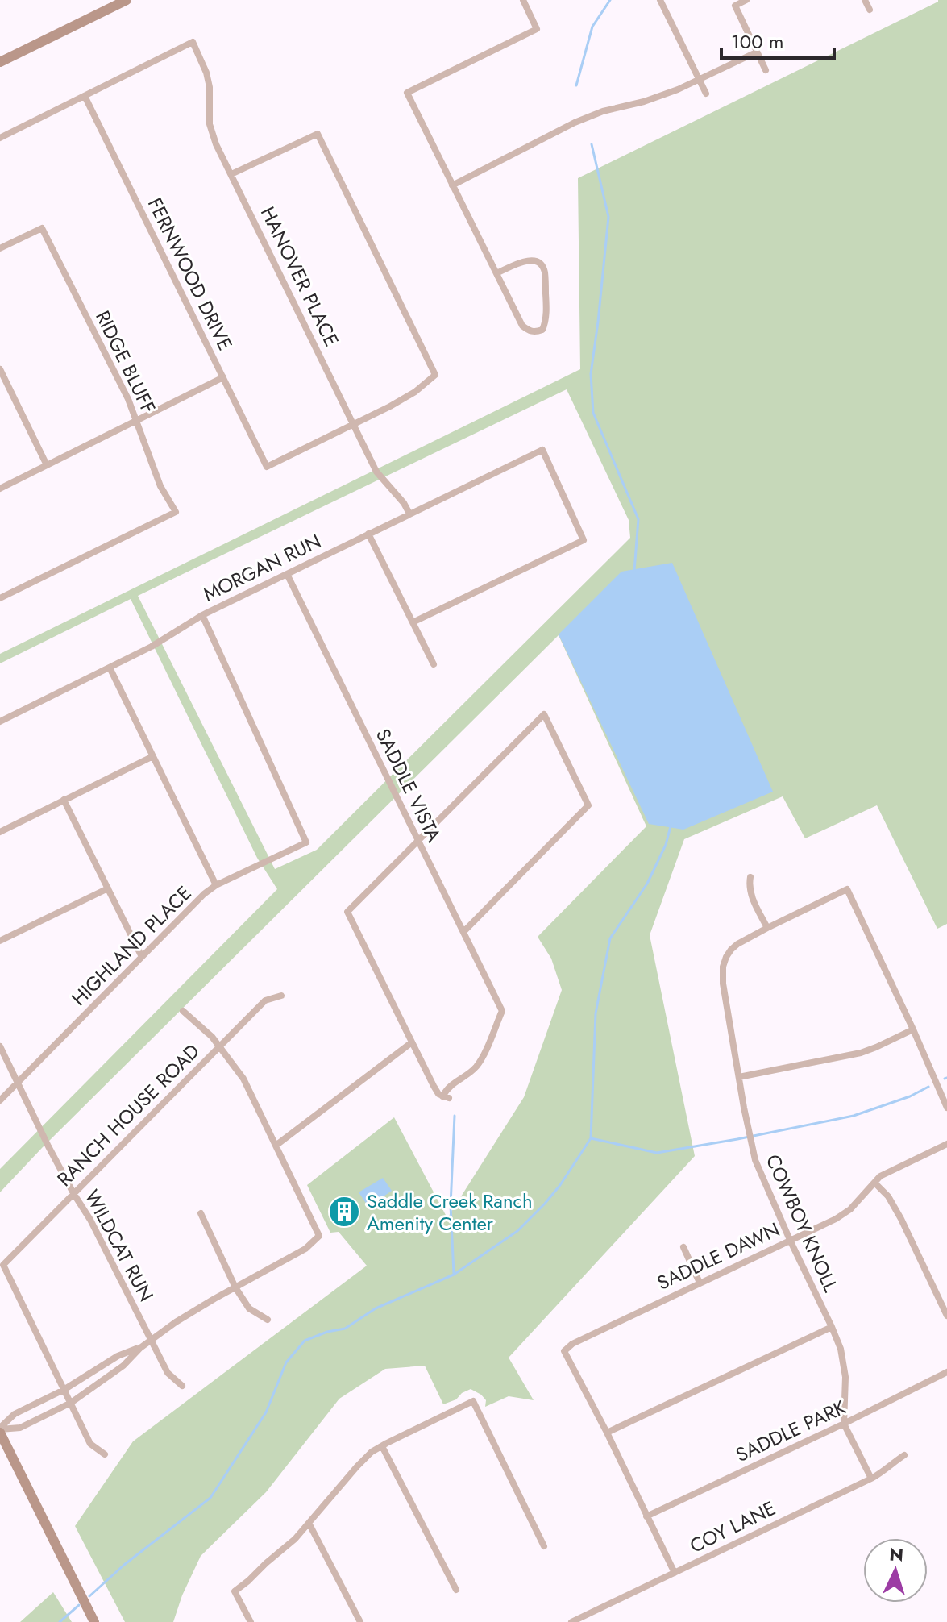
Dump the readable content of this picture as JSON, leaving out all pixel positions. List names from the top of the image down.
{
  "streets": {
    "street": [
      "FERNWOOD DRIVE",
      "HANOVER PLACE",
      "RIDGE BLUFF",
      "MORGAN RUN",
      "SADDLE VISTA",
      "HIGHLAND PLACE",
      "RANCH HOUSE ROAD",
      "COWBOY KNOLL",
      "WILDCAT RUN",
      "SADDLE DAWN",
      "SADDLE PARK",
      "COY LANE"
    ]
  },
  "crossings": [
    ["FERNWOOD DRIVE", "HANOVER PLACE"],
    ["HANOVER PLACE", "MORGAN RUN"],
    ["MORGAN RUN", "SADDLE VISTA"],
    ["MORGAN RUN", "HIGHLAND PLACE"],
    ["HIGHLAND PLACE", "WILDCAT RUN"],
    ["RANCH HOUSE ROAD", "WILDCAT RUN"],
    ["COWBOY KNOLL", "SADDLE DAWN"],
    ["COWBOY KNOLL", "SADDLE PARK"],
    ["COWBOY KNOLL", "COY LANE"]
  ],
  "places": {
    "building": ["Saddle Creek Ranch Amenity Center"]
  },
  "scale_bar": "100 m",
  "north": "top"
}
